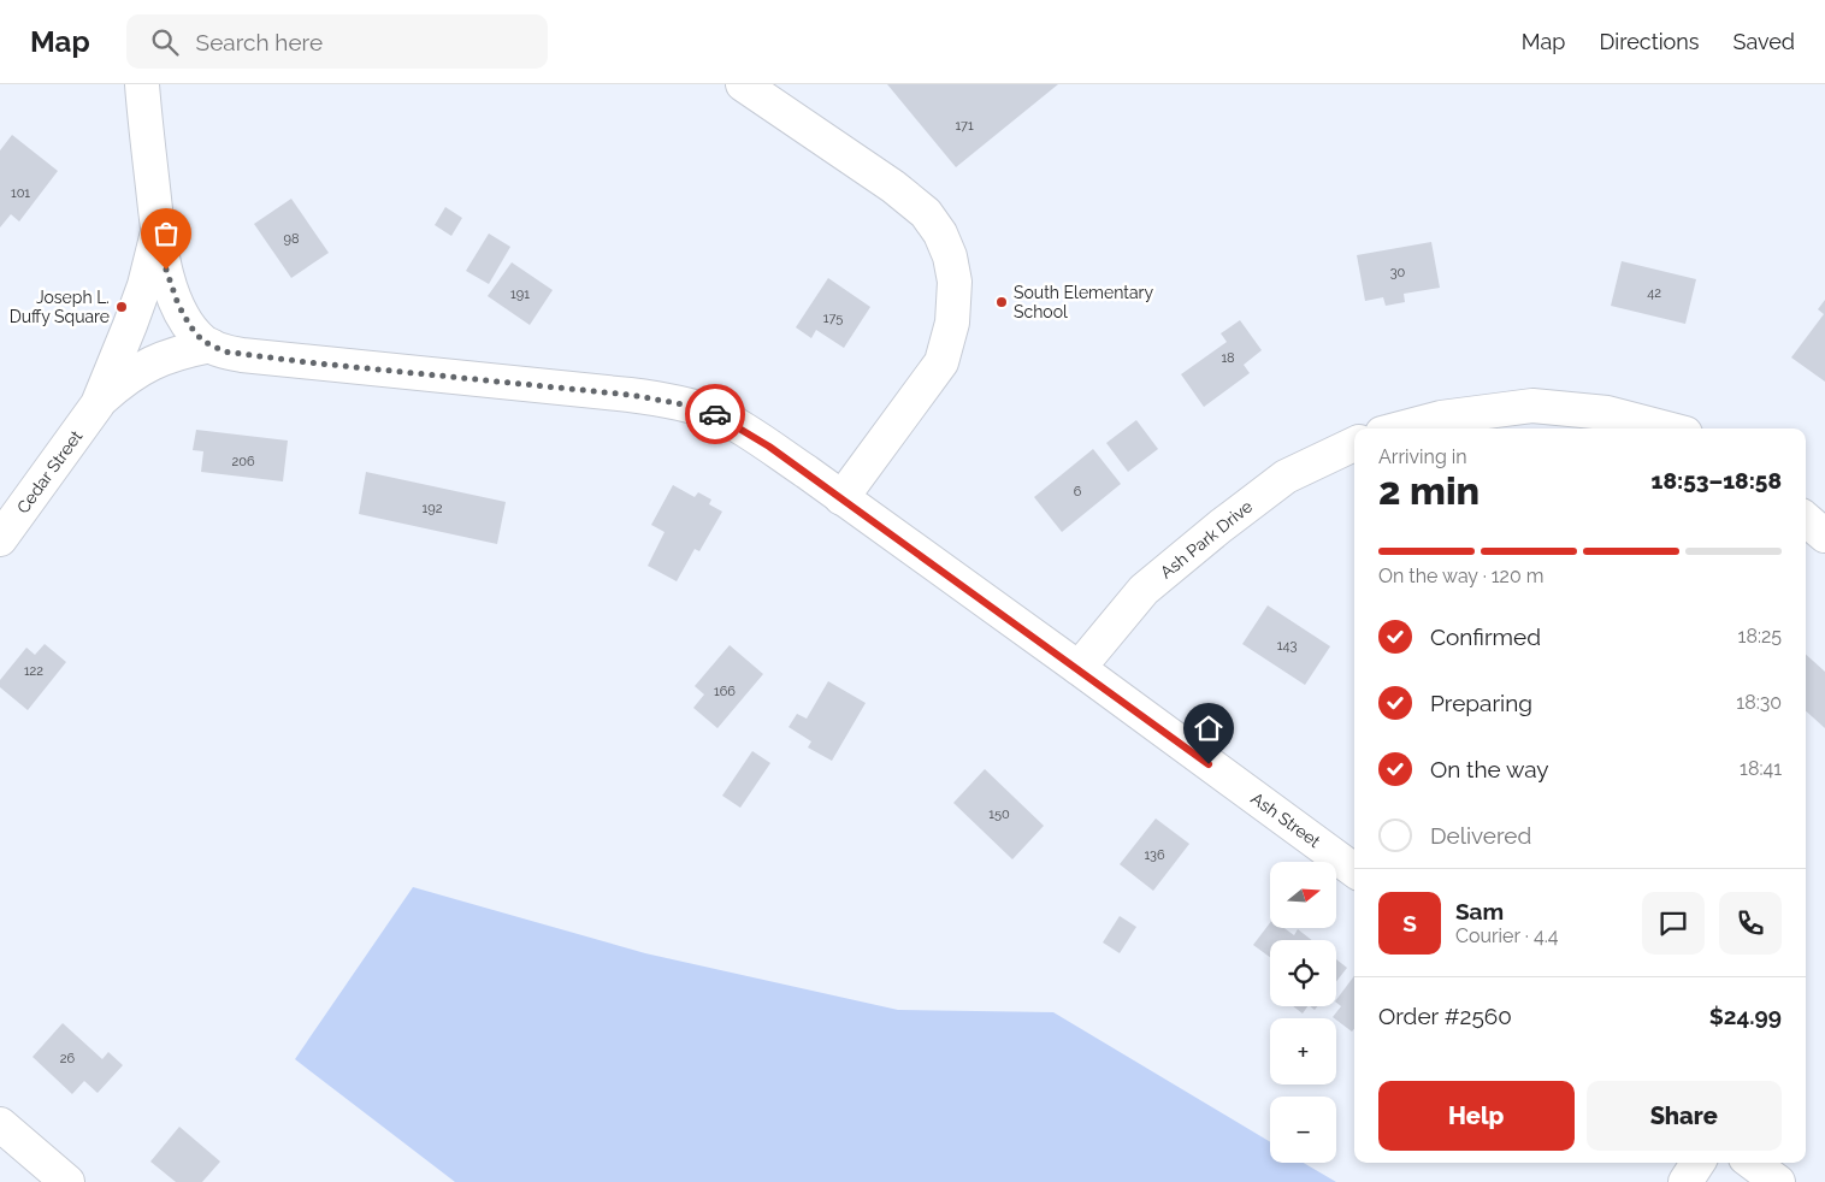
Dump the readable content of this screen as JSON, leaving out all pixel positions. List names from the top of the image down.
{
  "streets": {
    "street": ["Cedar Street", "Ash Park Drive", "Ash Street"]
  },
  "crossings": [
    ["Cedar Street", "Ash Street"],
    ["Ash Park Drive", "Ash Street"]
  ],
  "places": ["South Elementary School", "Joseph L. Duffy Square"],
  "house_numbers": [
    "171",
    "101",
    "98",
    "30",
    "42",
    "191",
    "175",
    "18",
    "206",
    "6",
    "192",
    "143",
    "122",
    "166",
    "150",
    "136",
    "26"
  ],
  "north": "right",
  "page": {
    "header": "Map",
    "search": "Search here",
    "nav": ["Map", "Directions", "Saved"],
    "heading": ["2 min", "Arriving in", "18:53–18:58"],
    "panel": [
      "Sam",
      "Courier · 4.4",
      "Order #2560",
      "$24.99"
    ],
    "bar": "On the way · 120 m",
    "list": [
      ["Confirmed", "18:25"],
      ["Preparing", "18:30"],
      ["On the way", "18:41"],
      "Delivered"
    ],
    "map_buttons": ["+", "−"],
    "round": "S",
    "buttons": ["Help", "Share"]
  }
}
